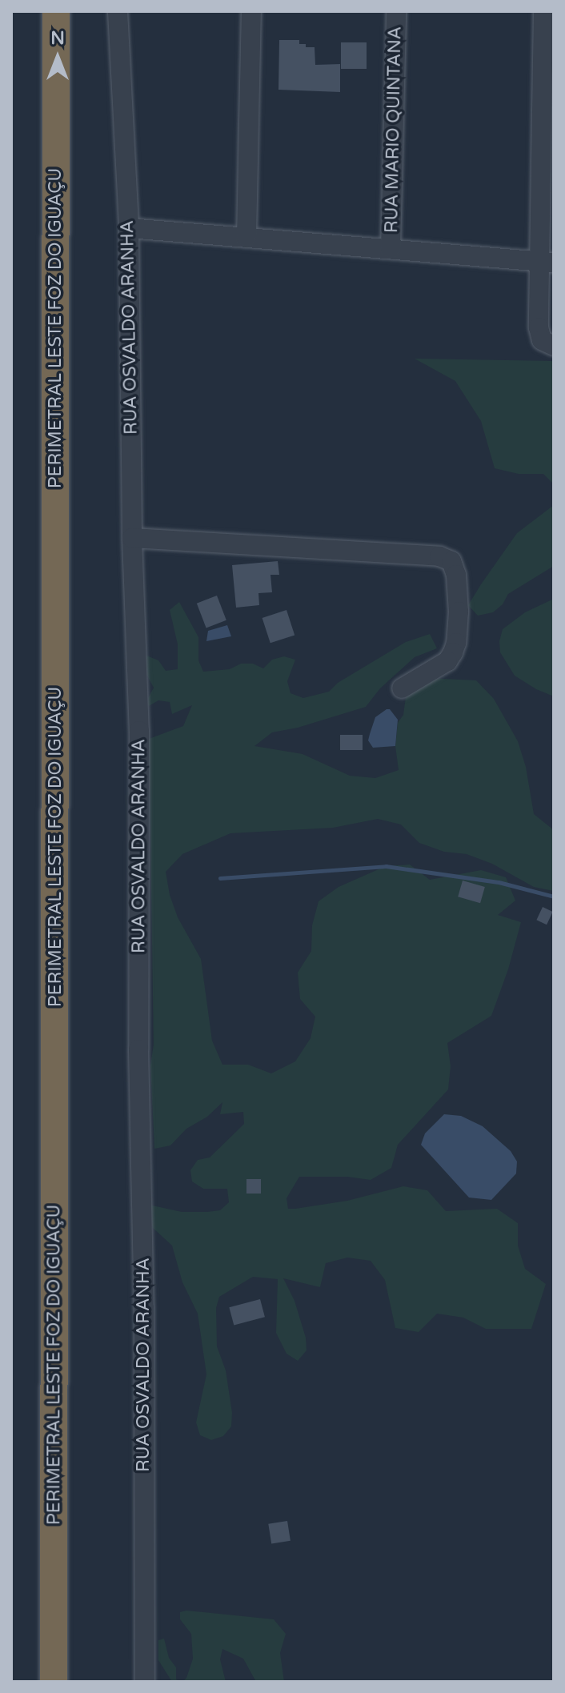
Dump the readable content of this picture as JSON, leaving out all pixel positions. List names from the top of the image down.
{
  "streets": {
    "highway": ["PERIMETRAL LESTE FOZ DO IGUAÇU"],
    "street": ["RUA MARIO QUINTANA", "RUA OSVALDO ARANHA"]
  },
  "north": "top"
}
